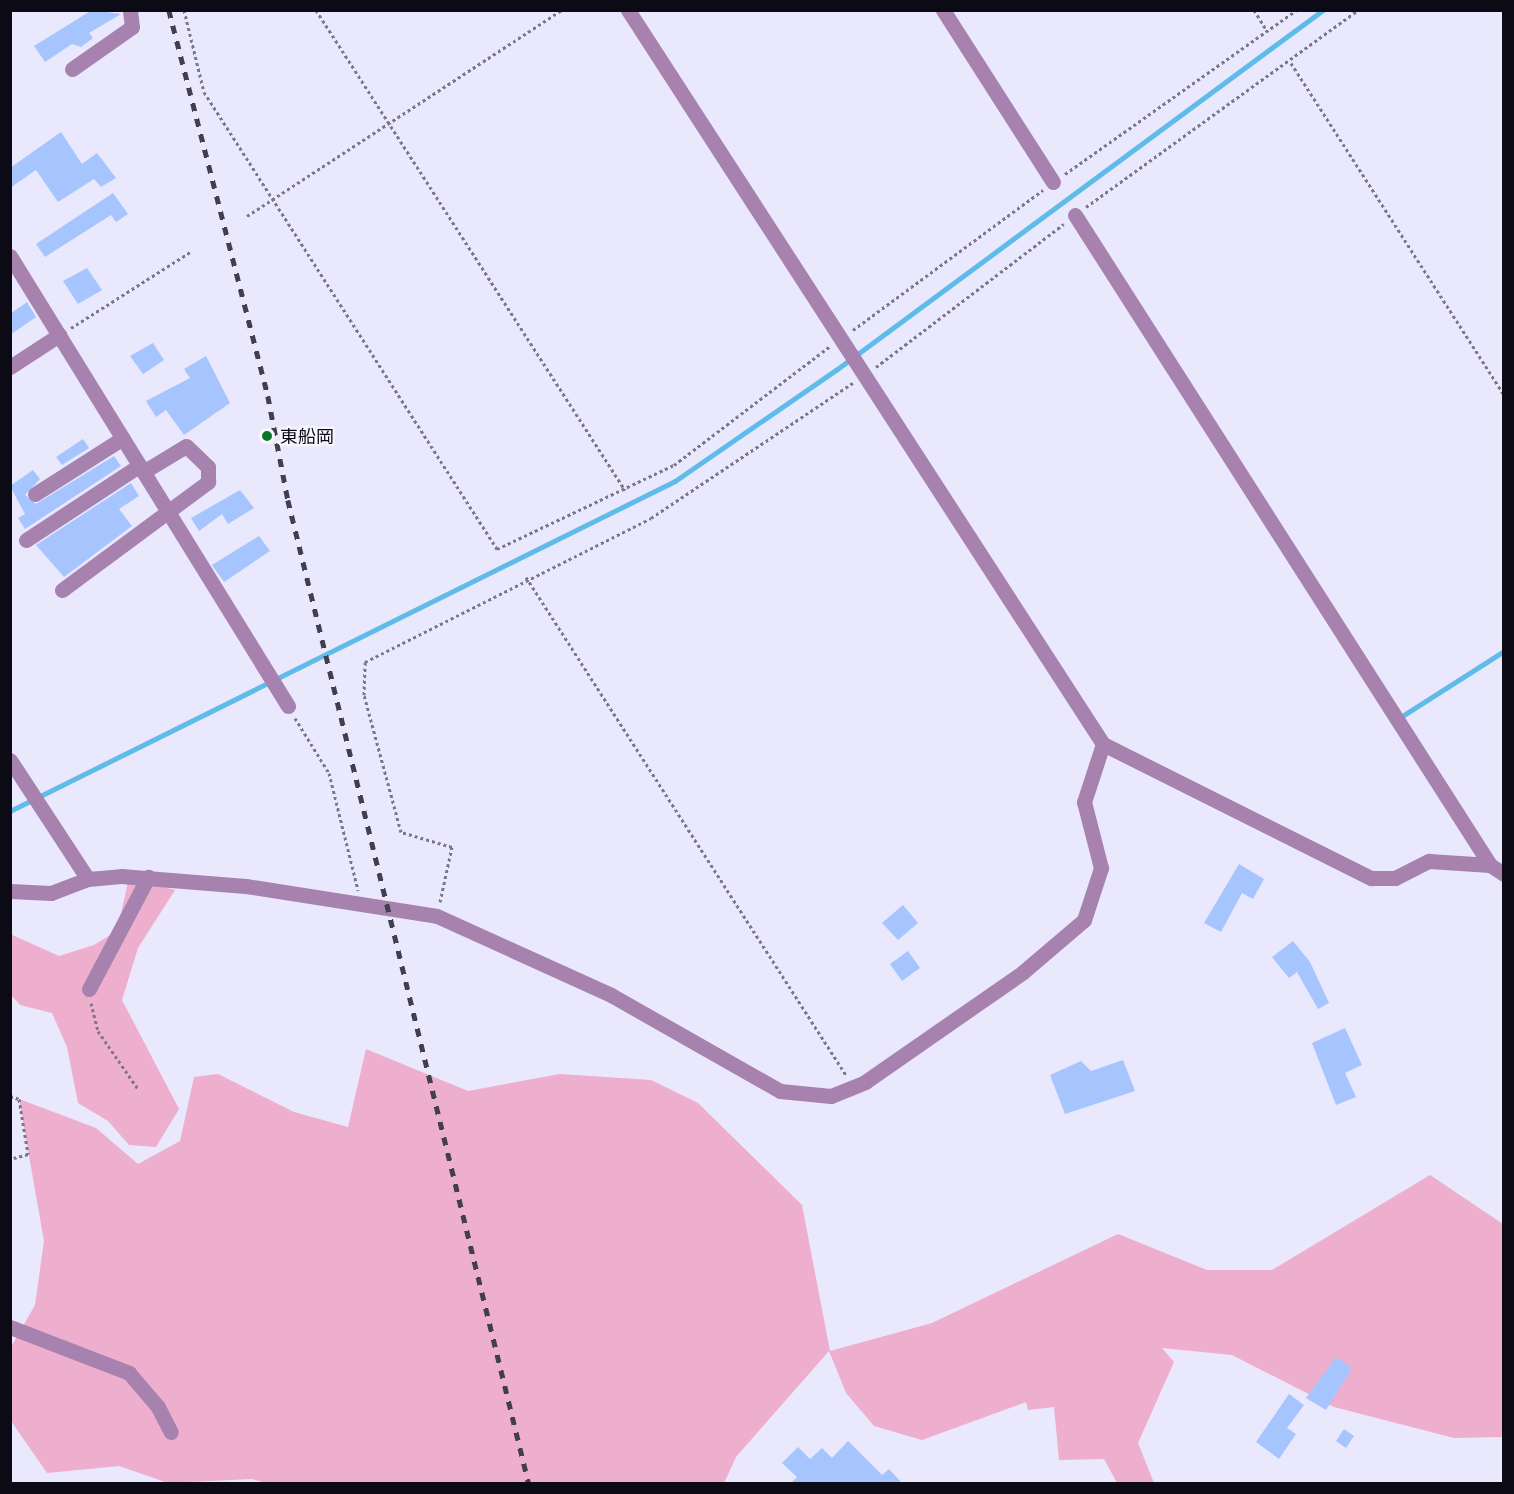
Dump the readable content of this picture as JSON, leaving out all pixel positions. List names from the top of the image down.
{
  "places": ["東船岡"]
}
